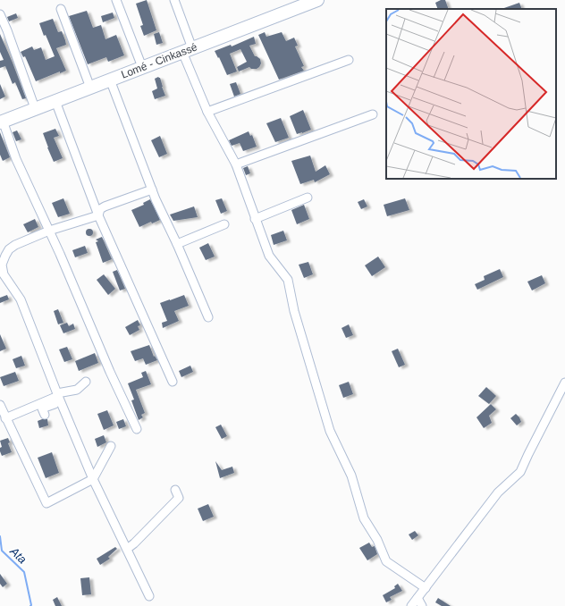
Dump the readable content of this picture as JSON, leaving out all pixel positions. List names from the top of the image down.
{
  "streets": {
    "highway": ["Lomé - Cinkassé"]
  },
  "water": ["Ata"]
}
